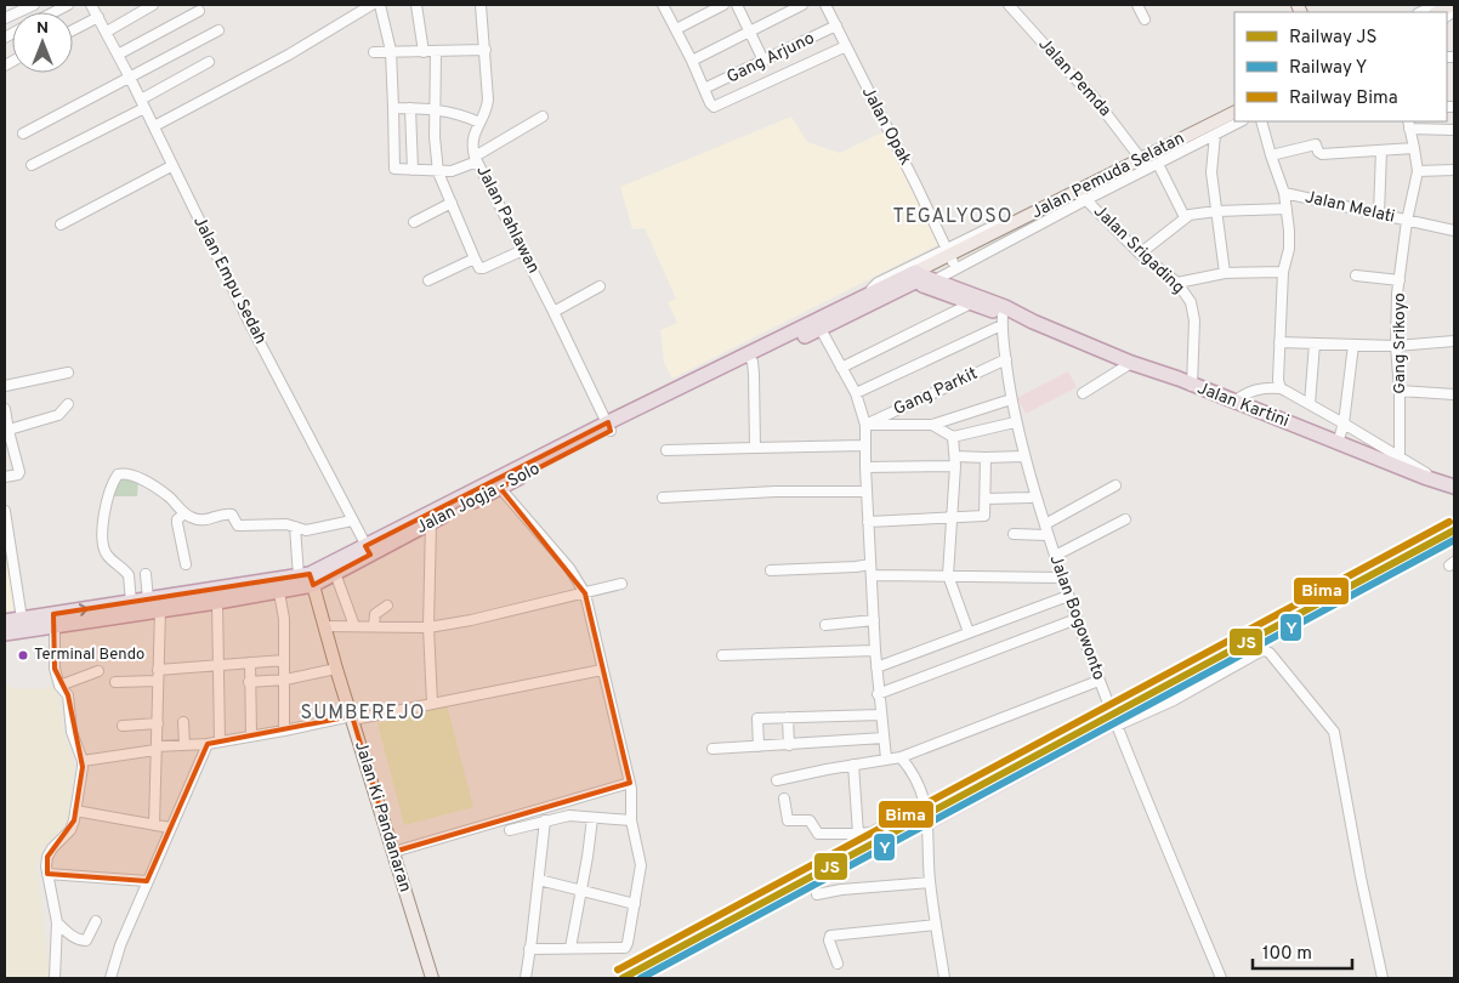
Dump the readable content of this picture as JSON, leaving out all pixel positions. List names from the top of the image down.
{
  "streets": {
    "highway": ["Jalan Kartini", "Jalan Jogja - Solo"],
    "main road": ["Jalan Pemuda Selatan", "Jalan Ki Pandanaran"],
    "street": [
      "Gang Arjuno",
      "Jalan Pemda",
      "Jalan Opak",
      "Jalan Melati",
      "Jalan Pahlawan",
      "Jalan Srigading",
      "Jalan Empu Sedah",
      "Gang Srikoyo",
      "Gang Parkit",
      "Jalan Bogowonto"
    ]
  },
  "crossings": [
    ["Gang Arjuno", "Jalan Opak"],
    ["Jalan Pemda", "Jalan Pemuda Selatan"],
    ["Jalan Opak", "Jalan Pemuda Selatan"],
    ["Jalan Pemuda Selatan", "Jalan Srigading"],
    ["Jalan Pemuda Selatan", "Jalan Kartini"],
    ["Jalan Pemuda Selatan", "Jalan Jogja - Solo"],
    ["Jalan Melati", "Gang Srikoyo"],
    ["Jalan Pahlawan", "Jalan Jogja - Solo"],
    ["Jalan Srigading", "Jalan Kartini"],
    ["Jalan Empu Sedah", "Jalan Jogja - Solo"],
    ["Gang Srikoyo", "Jalan Kartini"],
    ["Gang Parkit", "Jalan Bogowonto"],
    ["Jalan Kartini", "Jalan Jogja - Solo"],
    ["Jalan Kartini", "Jalan Bogowonto"],
    ["Jalan Jogja - Solo", "Jalan Ki Pandanaran"]
  ],
  "districts": ["TEGALYOSO", "SUMBEREJO"],
  "places": ["Terminal Bendo"],
  "lines": ["rail line Bima", "rail line JS", "rail line Y"],
  "legend": ["Railway JS", "Railway Y", "Railway Bima"],
  "scale_bar": "100 m",
  "north": "top"
}
